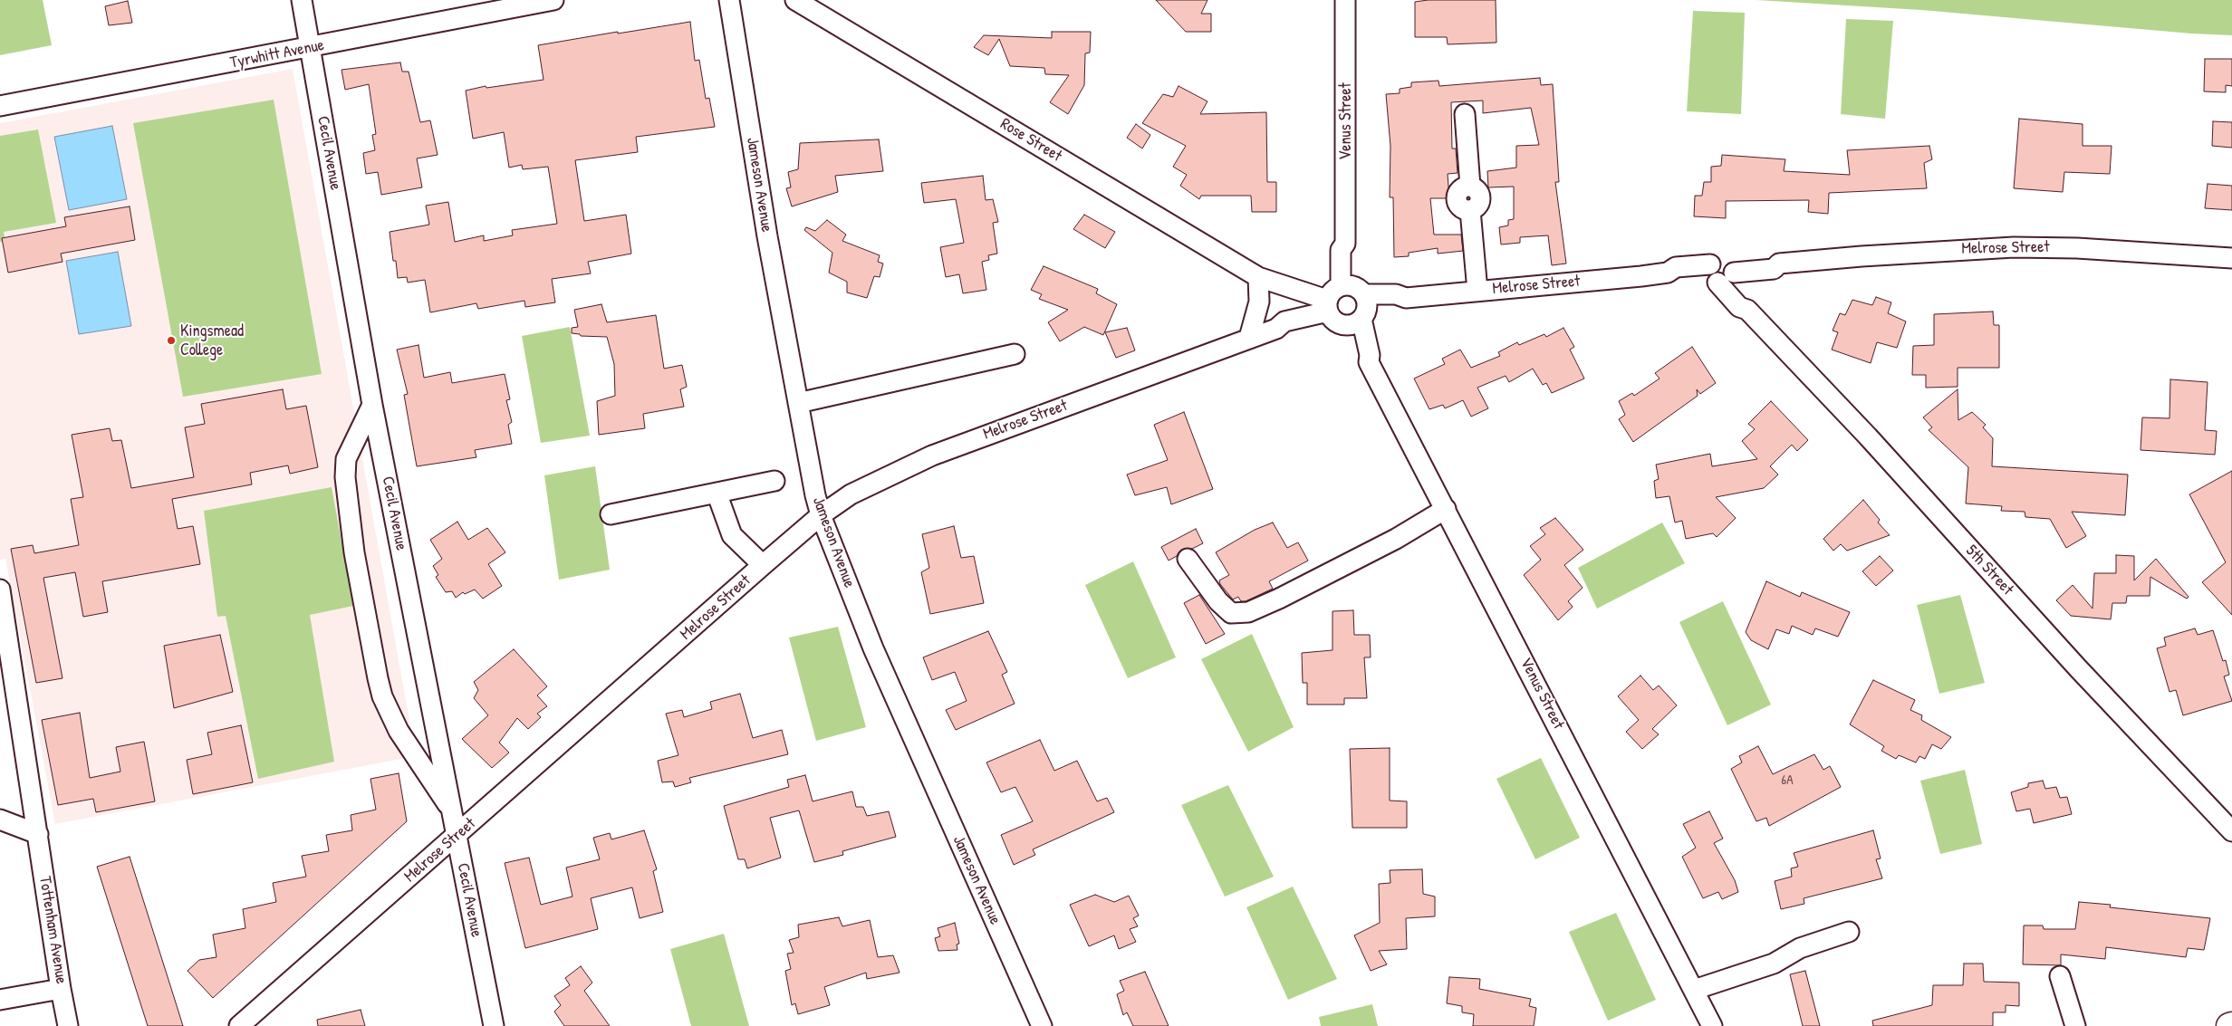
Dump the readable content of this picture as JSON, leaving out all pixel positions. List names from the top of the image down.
{
  "streets": {
    "street": [
      "Tyrwhitt Avenue",
      "Venus Street",
      "Rose Street",
      "Cecil Avenue",
      "Jameson Avenue",
      "Melrose Street",
      "5th Street",
      "Tottenham Avenue"
    ]
  },
  "crossings": [
    ["Tyrwhitt Avenue", "Cecil Avenue"],
    ["Venus Street", "Rose Street"],
    ["Venus Street", "Melrose Street"],
    ["Rose Street", "Melrose Street"],
    ["Cecil Avenue", "Melrose Street"],
    ["Jameson Avenue", "Melrose Street"],
    ["Melrose Street", "5th Street"]
  ],
  "places": ["Kingsmead College"],
  "house_numbers": ["6A"]
}
